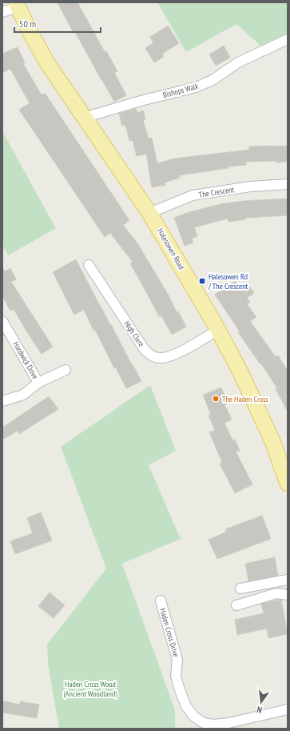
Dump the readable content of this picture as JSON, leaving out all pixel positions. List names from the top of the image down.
{
  "streets": {
    "main road": ["Halesowen Road"],
    "street": [
      "Bishops Walk",
      "The Crescent",
      "High Clere",
      "Hardwick Drive",
      "Haden Cross Drive"
    ]
  },
  "crossings": [
    ["Bishops Walk", "Halesowen Road"],
    ["The Crescent", "Halesowen Road"],
    ["Halesowen Road", "High Clere"]
  ],
  "parks": ["Haden Cross Wood (Ancient Woodland)"],
  "places": {
    "transit": ["Halesowen Rd / The Crescent"],
    "other": ["The Haden Cross"]
  },
  "scale_bar": "50 m",
  "north": "bottom"
}
